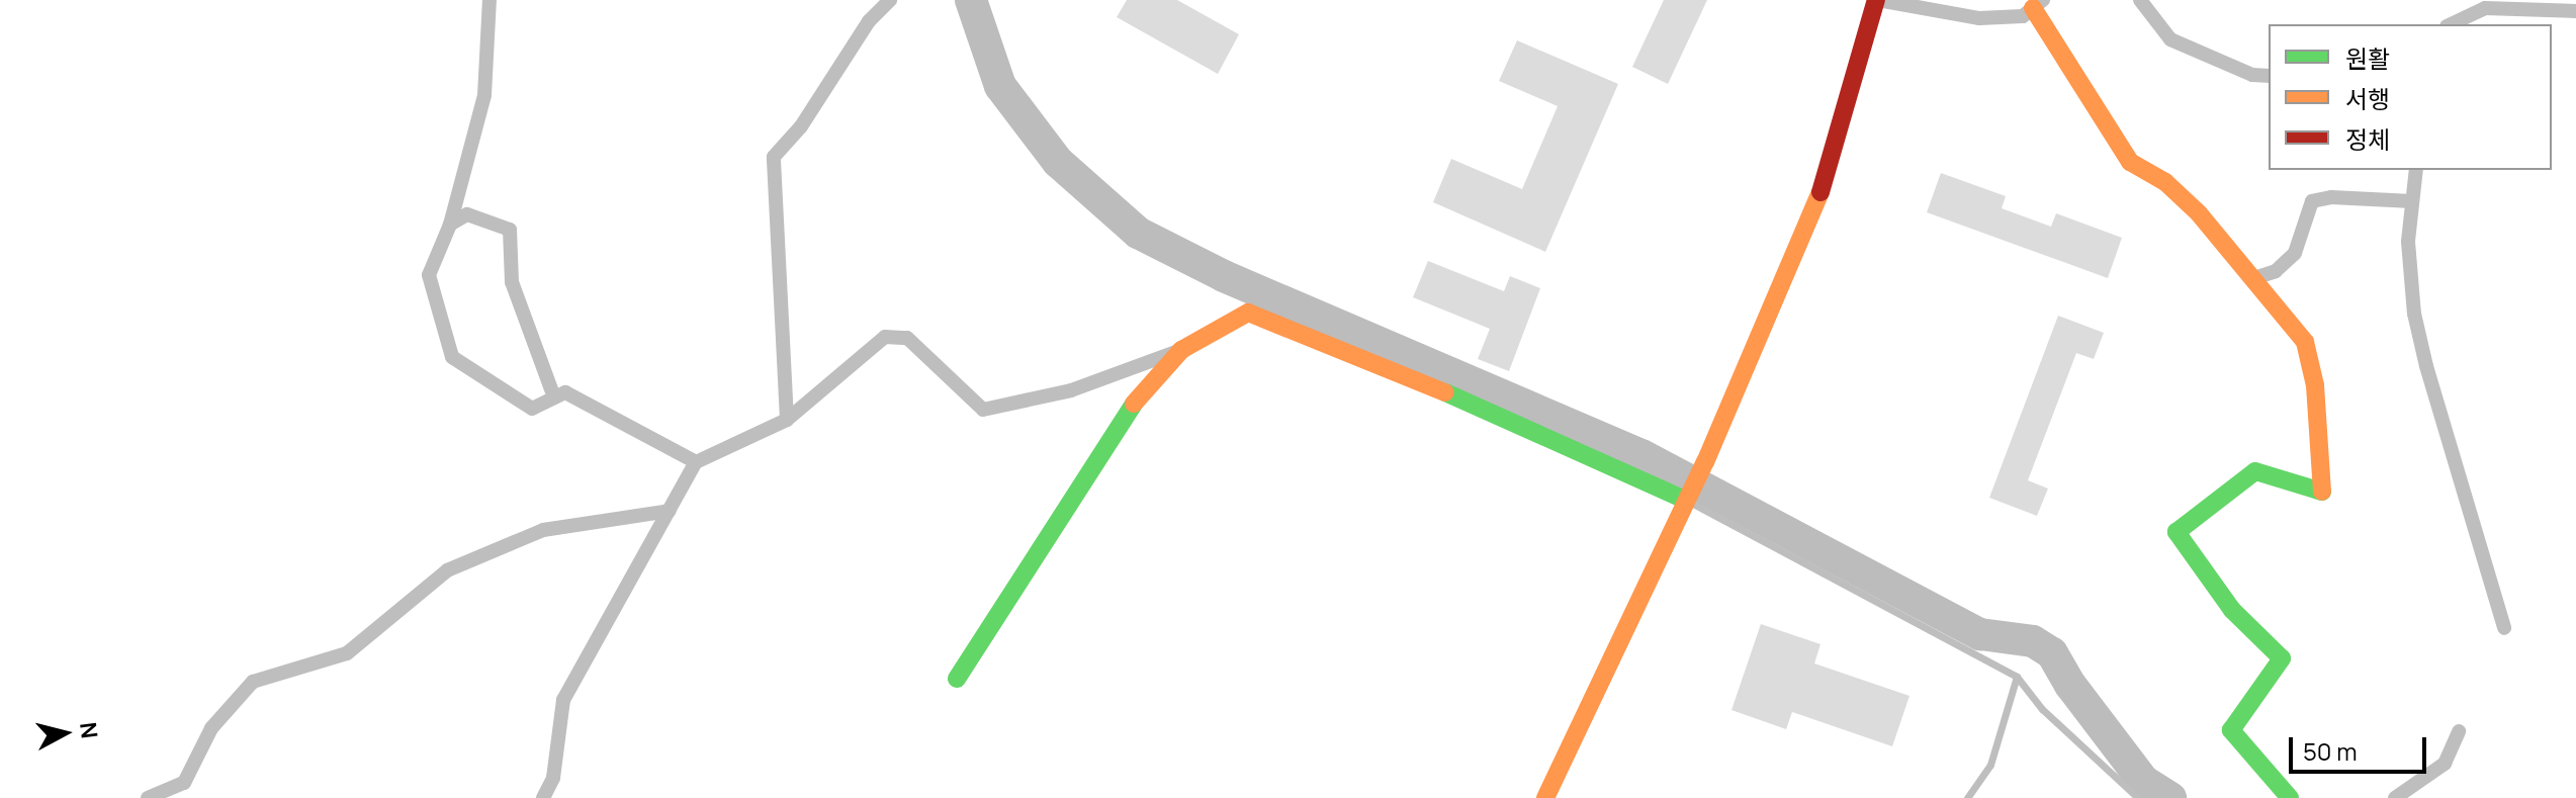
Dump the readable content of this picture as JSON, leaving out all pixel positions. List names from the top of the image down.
{
  "legend": ["원활", "서행", "정체"],
  "scale_bar": "50 m",
  "north": "right"
}
